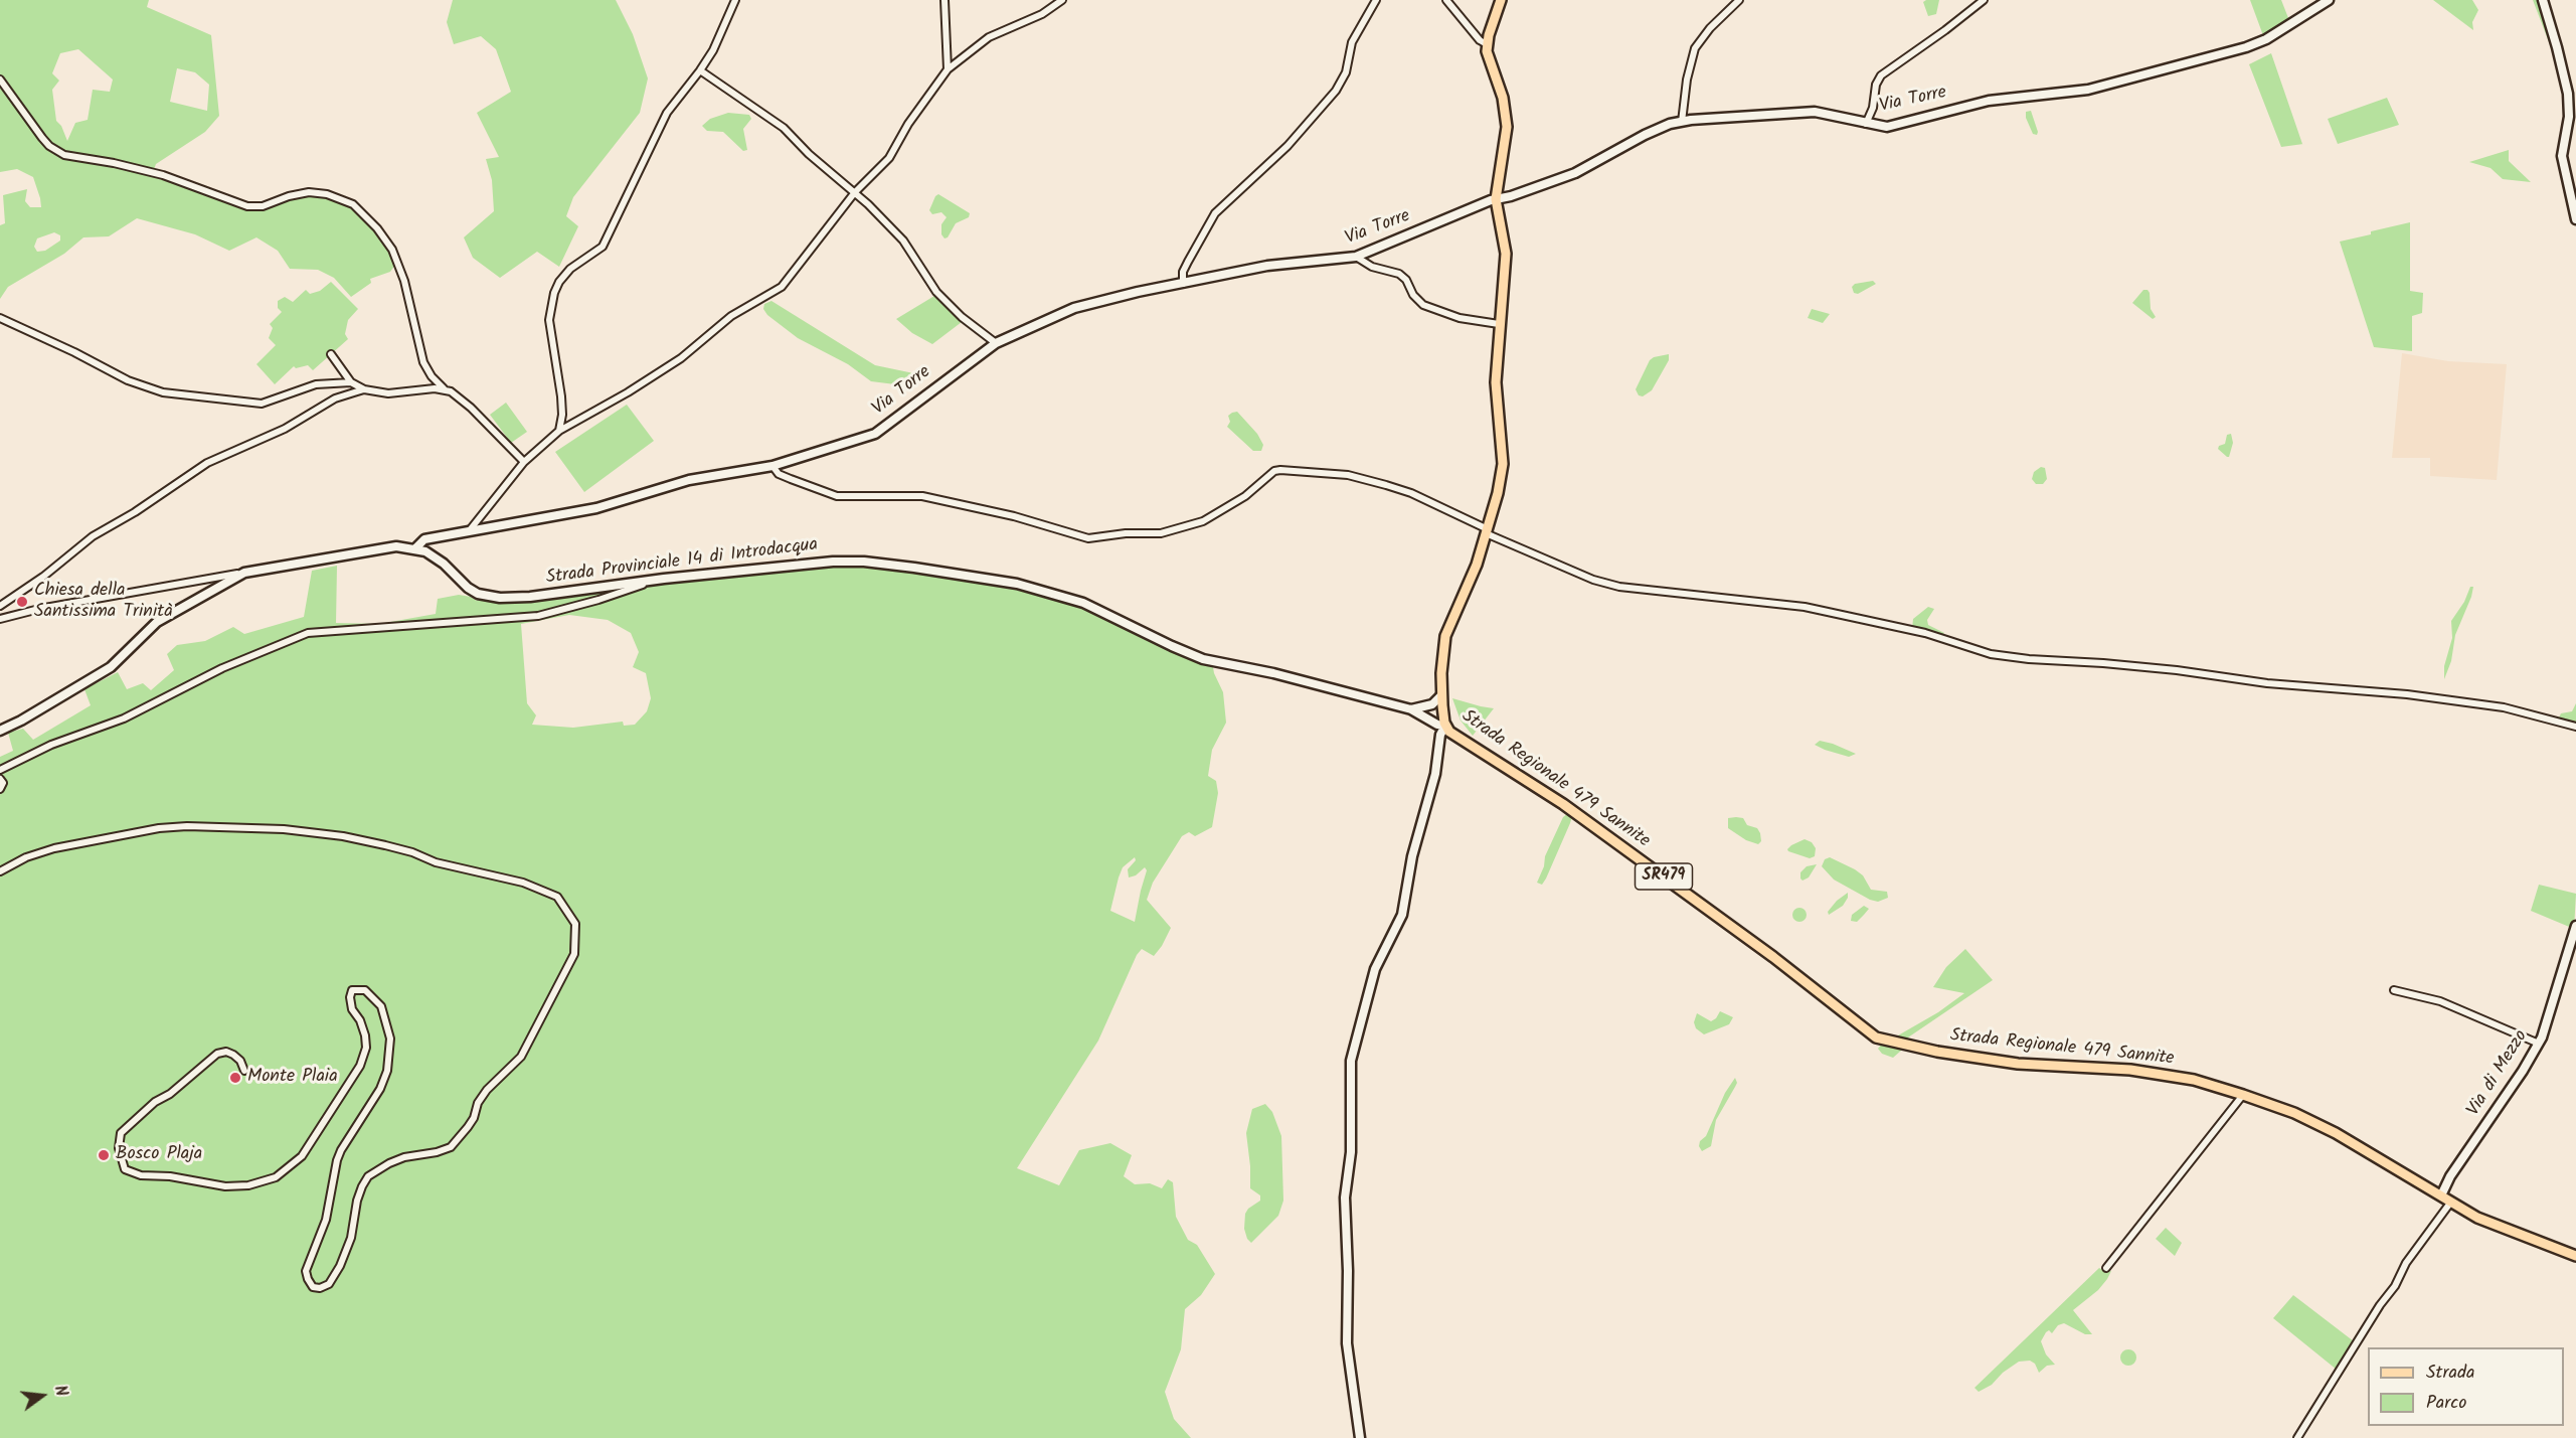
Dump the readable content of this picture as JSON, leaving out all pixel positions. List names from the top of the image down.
{
  "streets": {
    "main road": [
      "Via Torre",
      "Strada Provinciale 14 di Introdacqua",
      "Strada Regionale 479 Sannite",
      "SR479",
      "Via di Mezzo"
    ]
  },
  "crossings": [
    ["Via Torre", "Strada Provinciale 14 di Introdacqua"],
    ["Via Torre", "Strada Regionale 479 Sannite"],
    ["Strada Provinciale 14 di Introdacqua", "Strada Regionale 479 Sannite"],
    ["Strada Regionale 479 Sannite", "Via di Mezzo"]
  ],
  "places": ["Chiesa della Santissima Trinità", "Monte Plaia", "Bosco Plaja"],
  "legend": ["Strada", "Parco"],
  "north": "right"
}
